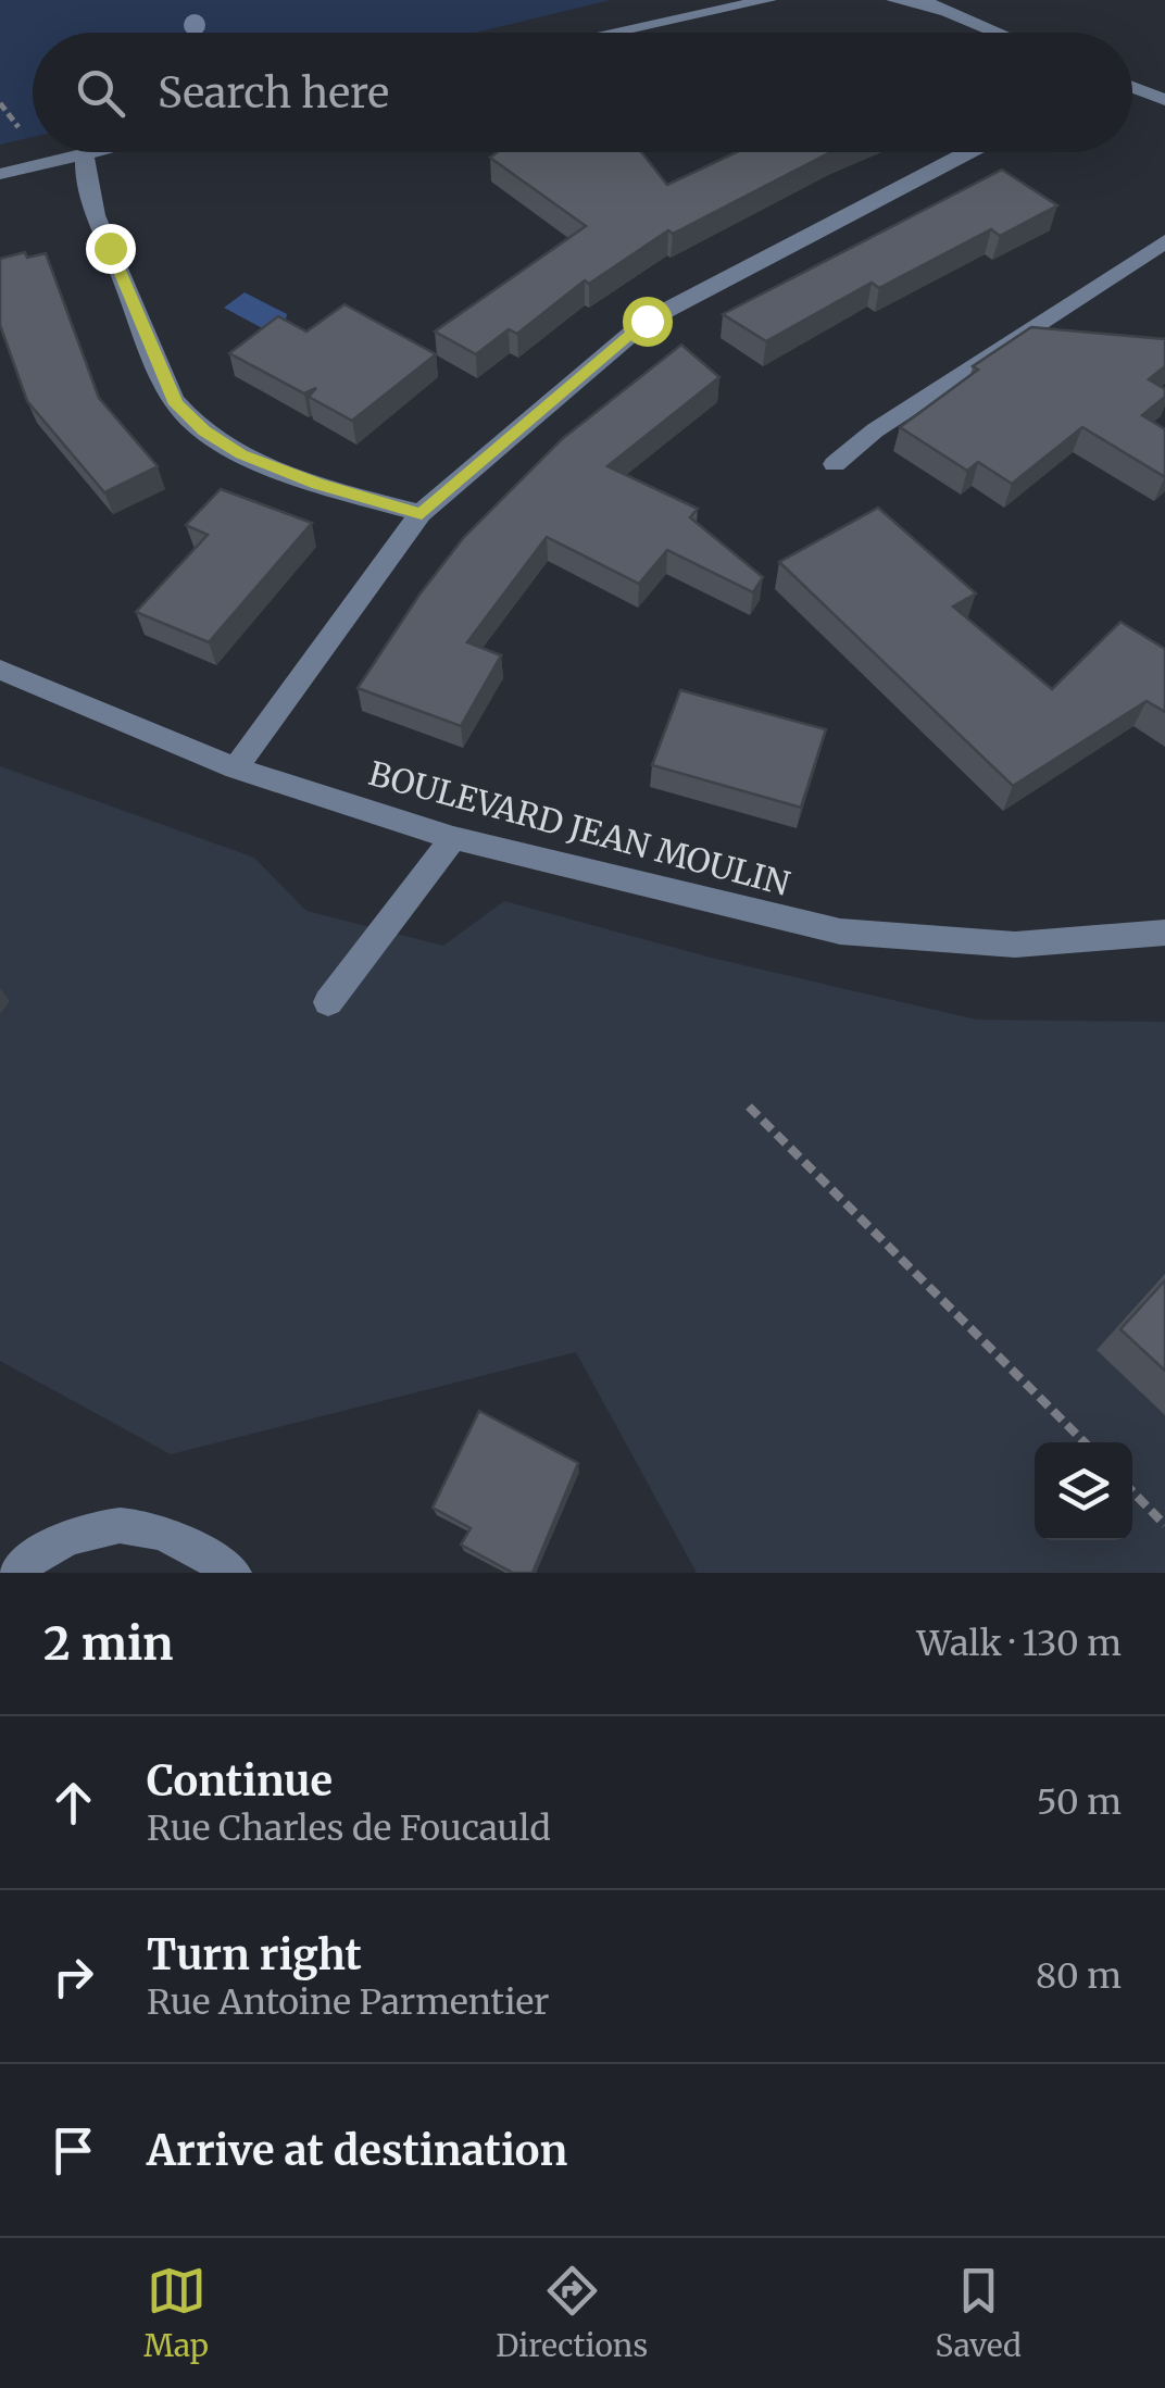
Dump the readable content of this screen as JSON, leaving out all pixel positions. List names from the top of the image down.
{
  "streets": {
    "street": ["BOULEVARD JEAN MOULIN"]
  },
  "page": {
    "search": "Search here",
    "heading": ["2 min", "Walk · 130 m"],
    "list": [
      ["Continue", "Rue Charles de Foucauld", "50 m"],
      ["Turn right", "Rue Antoine Parmentier", "80 m"],
      "Arrive at destination"
    ],
    "nav": ["Map", "Directions", "Saved"]
  }
}
